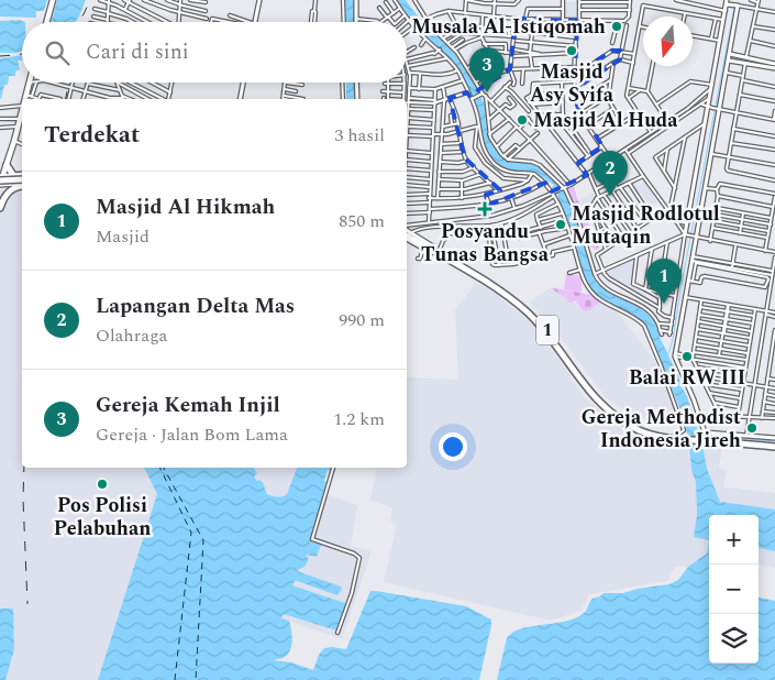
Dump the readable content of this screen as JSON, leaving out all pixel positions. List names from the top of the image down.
{
  "streets": {
    "highway": ["1"]
  },
  "places": {
    "other": [
      "Musala Al-Istiqomah",
      "Masjid Asy Syifa",
      "Masjid Al Huda",
      "Masjid Rodlotul Mutaqin",
      "Balai RW III",
      "Gereja Methodist Indonesia Jireh",
      "Pos Polisi Pelabuhan"
    ],
    "health": ["Posyandu Tunas Bangsa"]
  },
  "north": "bottom",
  "page": {
    "search": "Cari di sini",
    "pins": ["3", "2", "1"],
    "heading": ["Terdekat", "3 hasil"],
    "list": [
      {
        "mark": "1",
        "name": "Masjid Al Hikmah",
        "note": "Masjid",
        "value": "850 m"
      },
      {
        "mark": "2",
        "name": "Lapangan Delta Mas",
        "note": "Olahraga",
        "value": "990 m"
      },
      {
        "mark": "3",
        "name": "Gereja Kemah Injil",
        "note": "Gereja · Jalan Bom Lama",
        "value": "1.2 km"
      }
    ],
    "map_buttons": ["+", "−"]
  }
}
